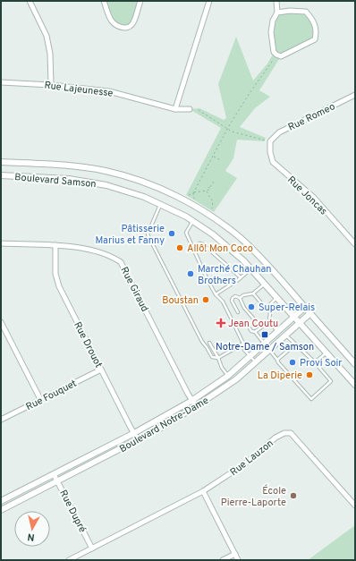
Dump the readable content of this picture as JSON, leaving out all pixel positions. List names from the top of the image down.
{
  "streets": {
    "street": [
      "Rue Lajeunesse",
      "Rue Romeo",
      "Boulevard Samson",
      "Rue Joncas",
      "Rue Giraud",
      "Rue Drouot",
      "Rue Fouquet",
      "Boulevard Notre-Dame",
      "Rue Lauzon",
      "Rue Dupré"
    ]
  },
  "crossings": [
    ["Rue Romeo", "Rue Joncas"],
    ["Boulevard Samson", "Boulevard Notre-Dame"],
    ["Rue Giraud", "Rue Drouot"],
    ["Rue Giraud", "Boulevard Notre-Dame"],
    ["Rue Drouot", "Rue Fouquet"],
    ["Rue Drouot", "Boulevard Notre-Dame"],
    ["Boulevard Notre-Dame", "Rue Dupré"],
    ["Rue Lauzon", "Rue Dupré"]
  ],
  "places": {
    "other": [
      "Pâtisserie Marius et Fanny",
      "Allô! Mon Coco",
      "Marché Chauhan Brothers",
      "Boustan",
      "Super-Relais",
      "Provi Soir",
      "La Diperie",
      "École Pierre-Laporte"
    ],
    "health": ["Jean Coutu"],
    "transit": ["Notre-Dame / Samson"]
  },
  "north": "bottom"
}
